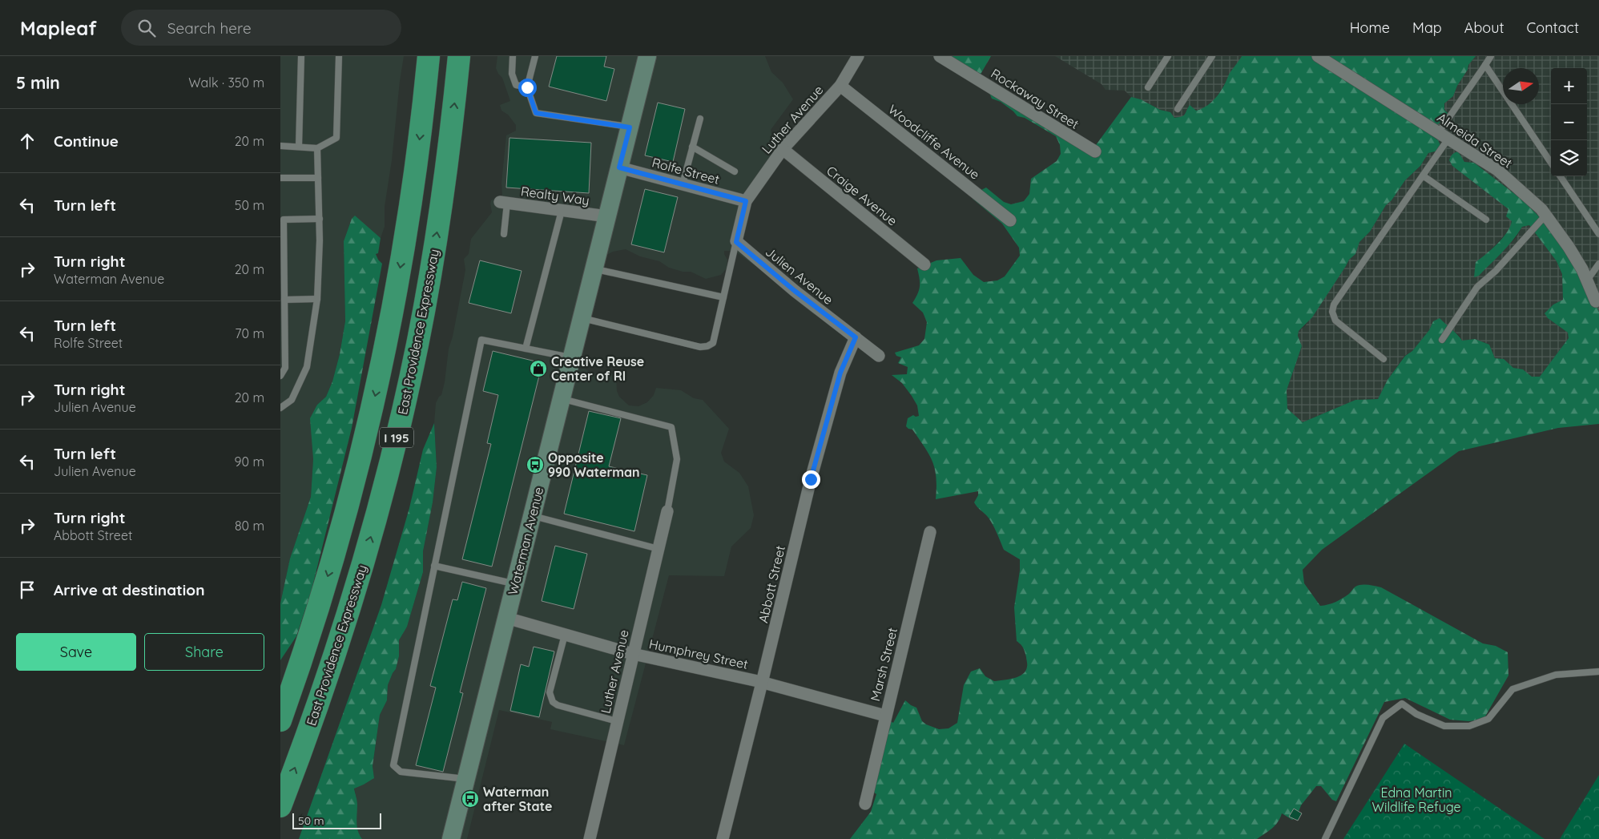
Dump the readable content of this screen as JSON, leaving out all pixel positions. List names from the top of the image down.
{
  "streets": {
    "highway": ["East Providence Expressway", "I 195"],
    "main road": ["Waterman Avenue"],
    "street": [
      "Rockaway Street",
      "Luther Avenue",
      "Almeida Street",
      "Woodcliffe Avenue",
      "Rolfe Street",
      "Realty Way",
      "Craige Avenue",
      "Julien Avenue",
      "Abbott Street",
      "Humphrey Street",
      "Marsh Street"
    ]
  },
  "crossings": [
    ["Luther Avenue", "Woodcliffe Avenue"],
    ["Luther Avenue", "Rolfe Street"],
    ["Luther Avenue", "Craige Avenue"],
    ["Luther Avenue", "Humphrey Street"],
    ["Rolfe Street", "Waterman Avenue"],
    ["Realty Way", "Waterman Avenue"],
    ["Julien Avenue", "Abbott Street"],
    ["Waterman Avenue", "Humphrey Street"],
    ["Abbott Street", "Humphrey Street"],
    ["Humphrey Street", "Marsh Street"]
  ],
  "parks": ["Edna Martin Wildlife Refuge"],
  "places": {
    "shop": ["Creative Reuse Center of RI"],
    "bus stop": ["Opposite 990 Waterman", "Waterman after State"]
  },
  "scale_bar": "50 m",
  "north": "right",
  "page": {
    "header": "Mapleaf",
    "search": "Search here",
    "nav": [
      "Home",
      "Map",
      "About",
      "Contact"
    ],
    "heading": ["5 min", "Walk · 350 m"],
    "map_buttons": ["+", "−"],
    "list": [
      ["Continue", "20 m"],
      ["Turn left", "50 m"],
      ["Turn right", "Waterman Avenue", "20 m"],
      ["Turn left", "Rolfe Street", "70 m"],
      ["Turn right", "Julien Avenue", "20 m"],
      ["Turn left", "Julien Avenue", "90 m"],
      ["Turn right", "Abbott Street", "80 m"],
      "Arrive at destination"
    ],
    "buttons": ["Save", "Share"],
    "scale": "50 m"
  }
}
